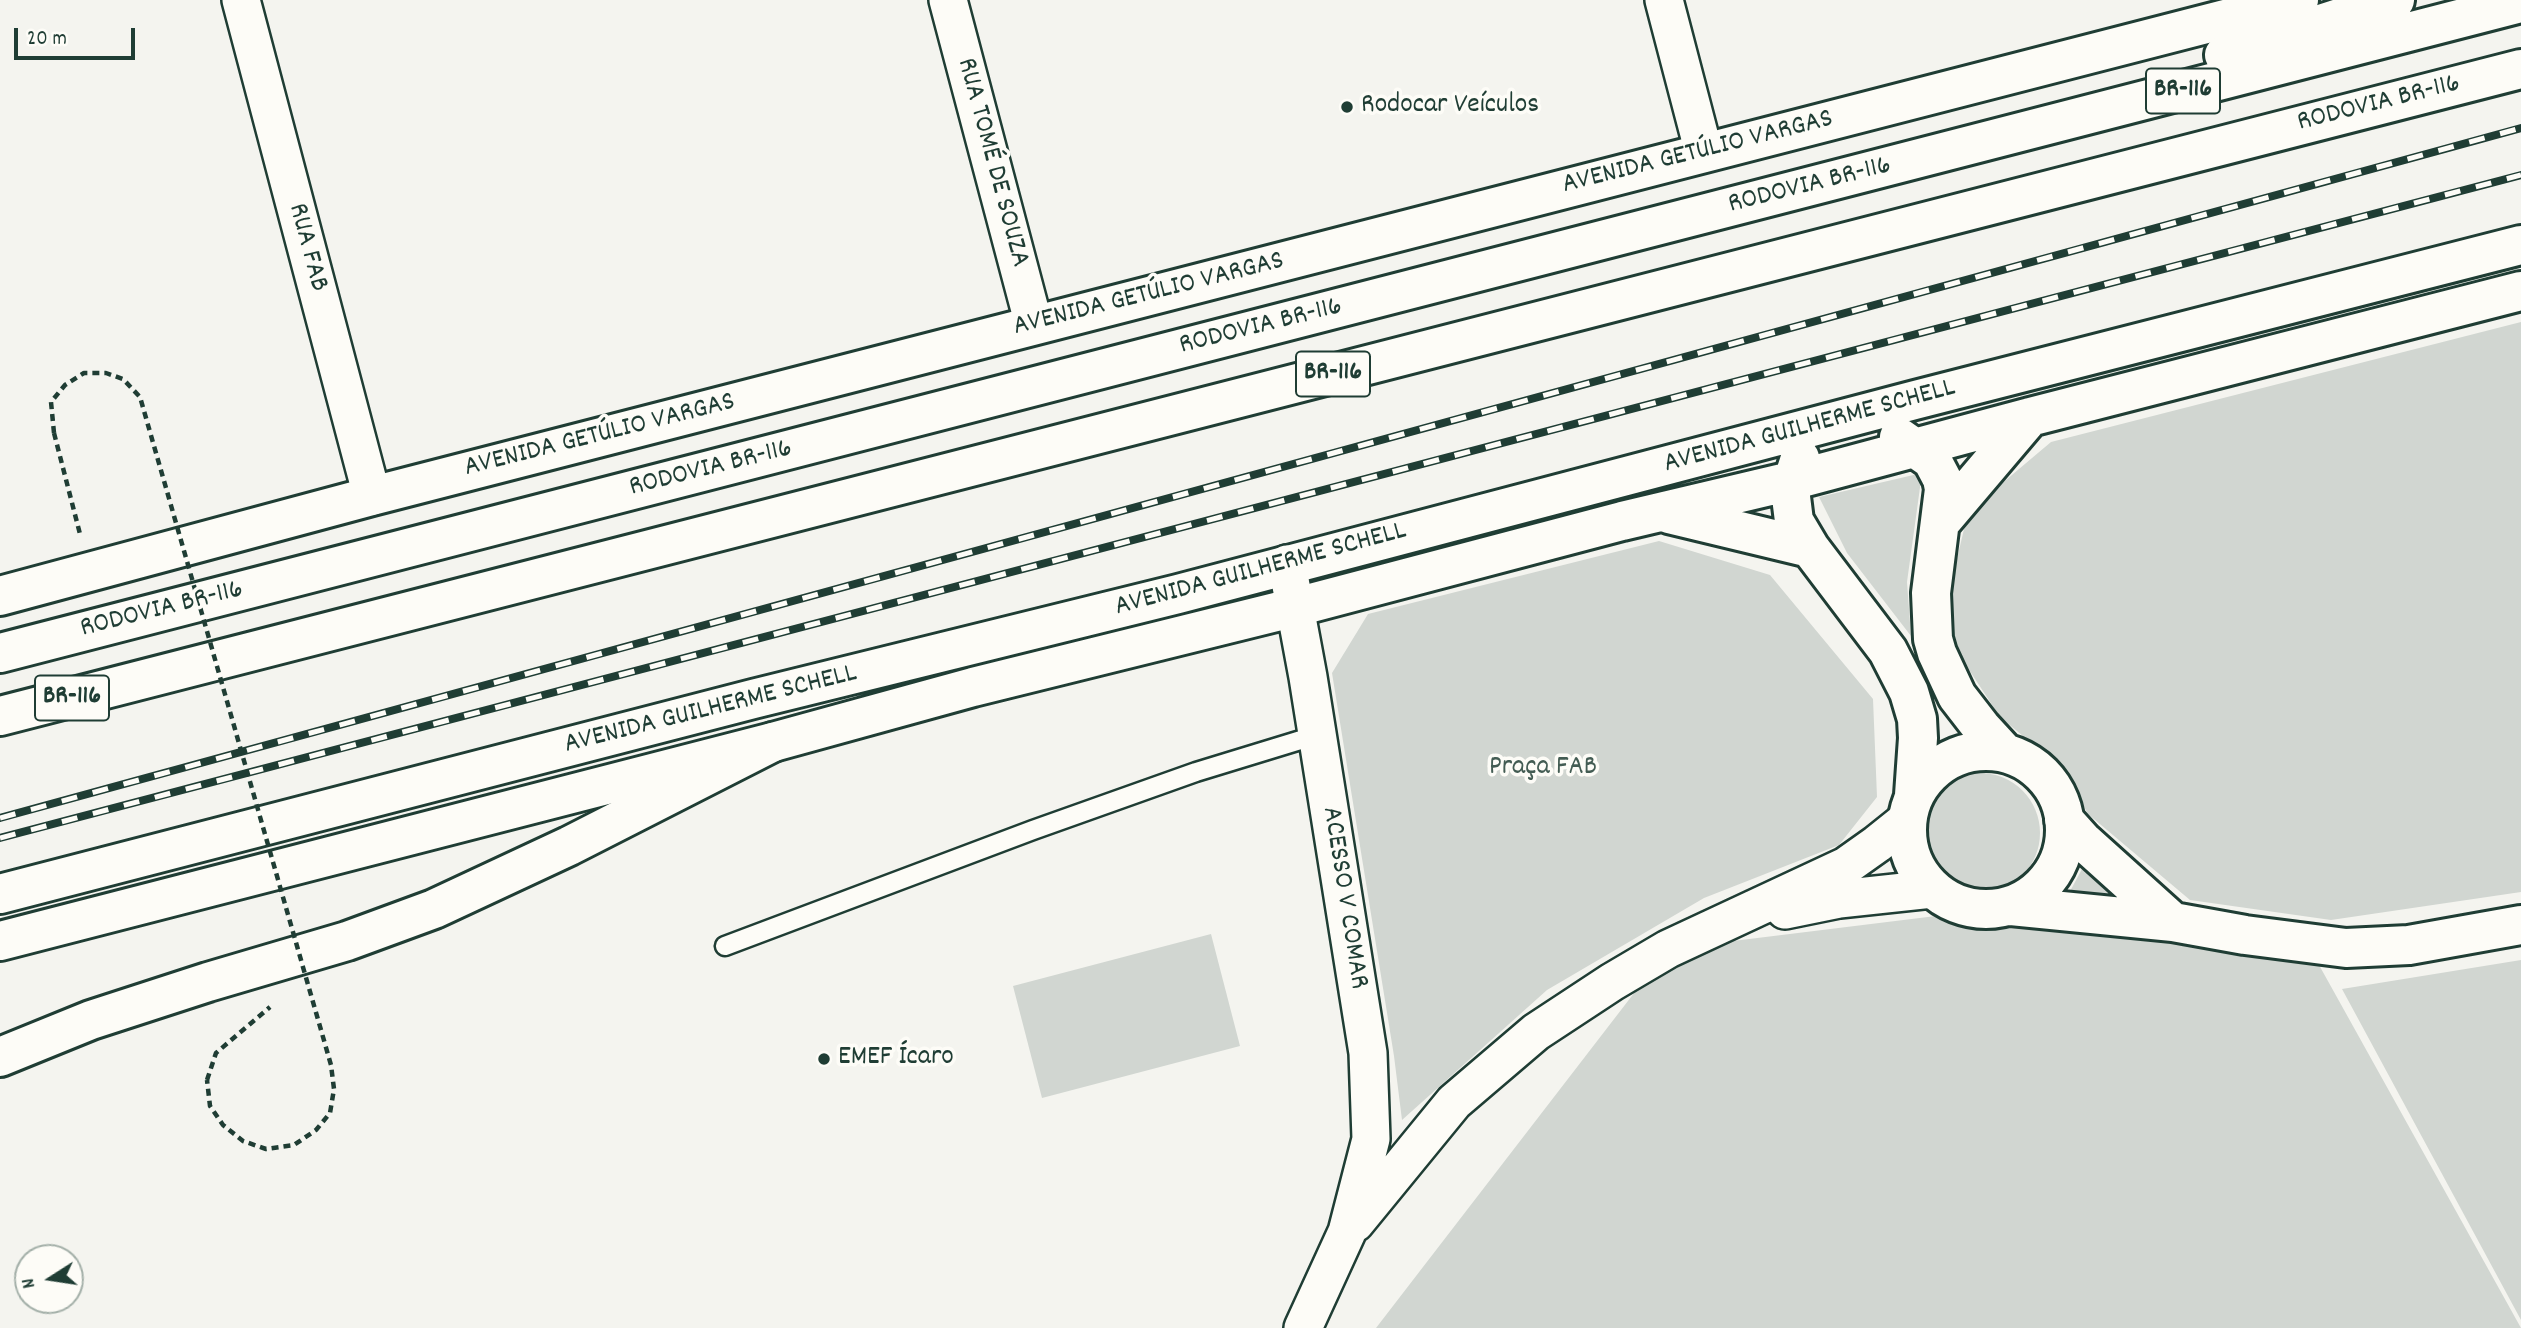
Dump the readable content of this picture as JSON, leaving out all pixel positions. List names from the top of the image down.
{
  "streets": {
    "main road": [
      "BR-116",
      "RODOVIA BR-116",
      "AVENIDA GETÚLIO VARGAS",
      "AVENIDA GUILHERME SCHELL"
    ],
    "street": ["RUA TOMÉ DE SOUZA", "RUA FAB", "ACESSO V COMAR"]
  },
  "crossings": [
    ["BR-116", "RODOVIA BR-116"],
    ["AVENIDA GETÚLIO VARGAS", "RUA TOMÉ DE SOUZA"],
    ["AVENIDA GETÚLIO VARGAS", "RUA FAB"],
    ["AVENIDA GUILHERME SCHELL", "ACESSO V COMAR"]
  ],
  "parks": ["Praça FAB"],
  "places": ["Rodocar Veículos", "EMEF Ícaro"],
  "scale_bar": "20 m",
  "north": "left"
}
